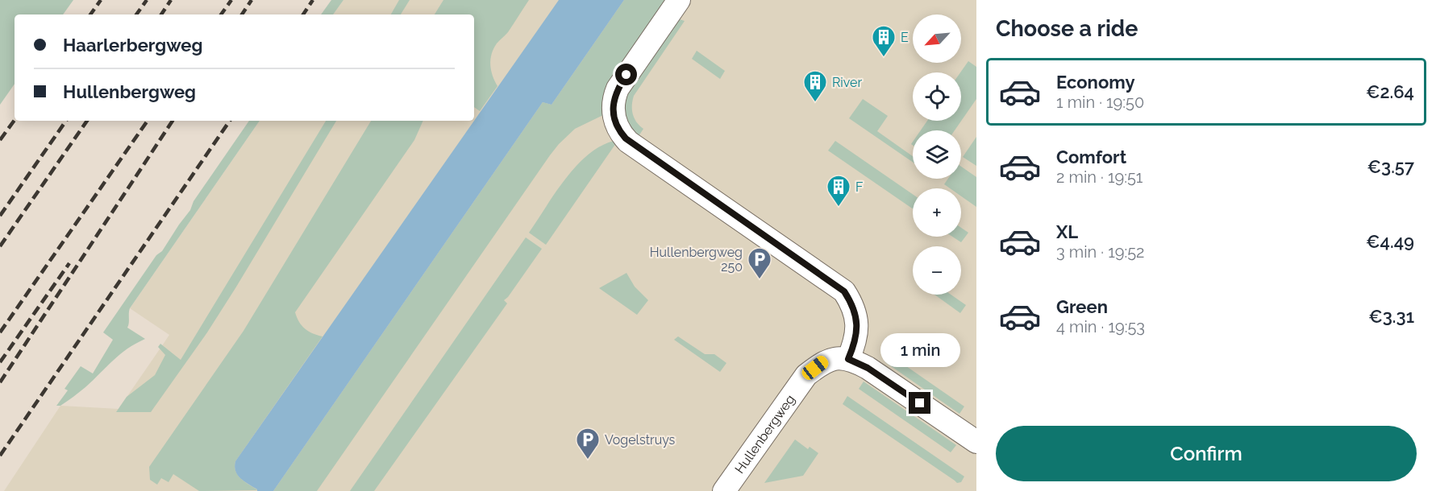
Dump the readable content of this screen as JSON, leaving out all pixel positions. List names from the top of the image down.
{
  "streets": {
    "street": ["Hullenbergweg"]
  },
  "places": {
    "building": ["E", "River", "F"],
    "parking": ["Hullenbergweg 250", "Vogelstruys"]
  },
  "north": "bottom left",
  "page": {
    "heading": "Choose a ride",
    "map_buttons": ["+", "−"],
    "banner": ["Haarlerbergweg", "Hullenbergweg"],
    "list": [
      {
        "name": "Economy",
        "note": "1 min · 19:50",
        "value": "€2.64"
      },
      {
        "name": "Comfort",
        "note": "2 min · 19:51",
        "value": "€3.57"
      },
      {
        "name": "XL",
        "note": "3 min · 19:52",
        "value": "€4.49"
      },
      {
        "name": "Green",
        "note": "4 min · 19:53",
        "value": "€3.31"
      }
    ],
    "bubble": "1 min",
    "buttons": "Confirm"
  }
}
